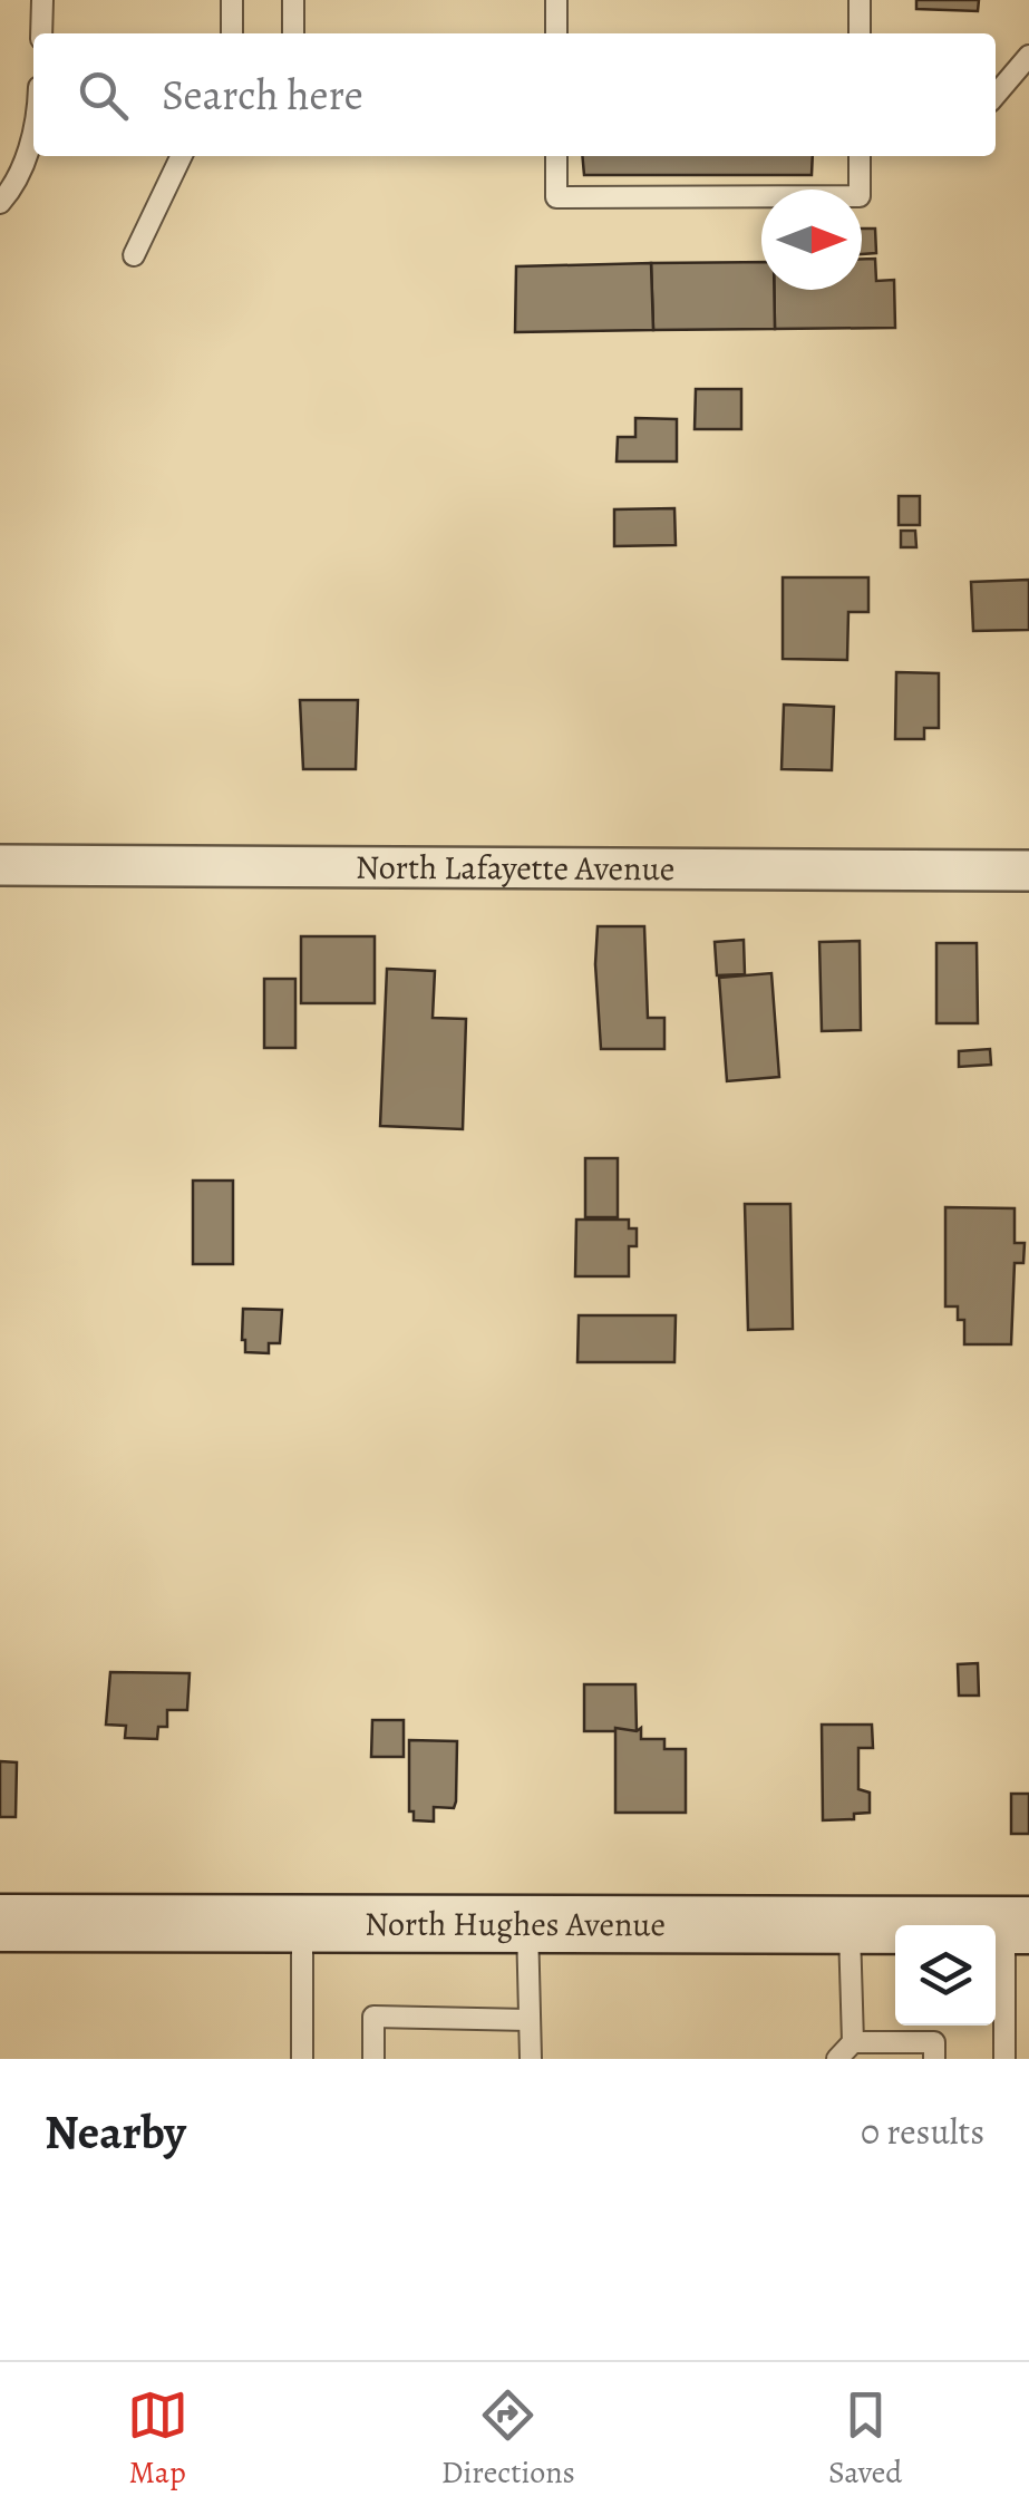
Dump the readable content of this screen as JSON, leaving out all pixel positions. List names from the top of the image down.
{
  "streets": {
    "street": ["North Lafayette Avenue", "North Hughes Avenue"]
  },
  "north": "right",
  "page": {
    "search": "Search here",
    "heading": ["Nearby", "0 results"],
    "nav": ["Map", "Directions", "Saved"]
  }
}
